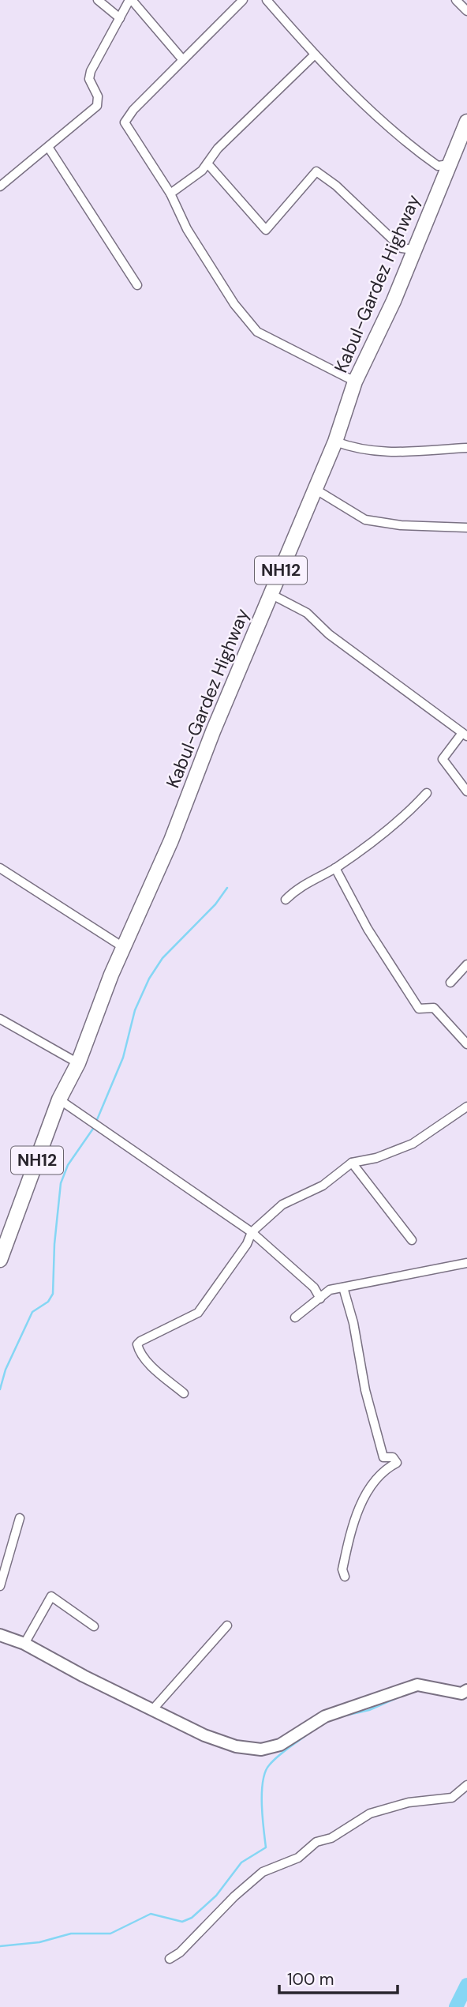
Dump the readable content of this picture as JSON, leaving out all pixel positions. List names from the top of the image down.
{
  "streets": {
    "highway": ["Kabul-Gardez Highway", "NH12"]
  },
  "scale_bar": "100 m"
}
